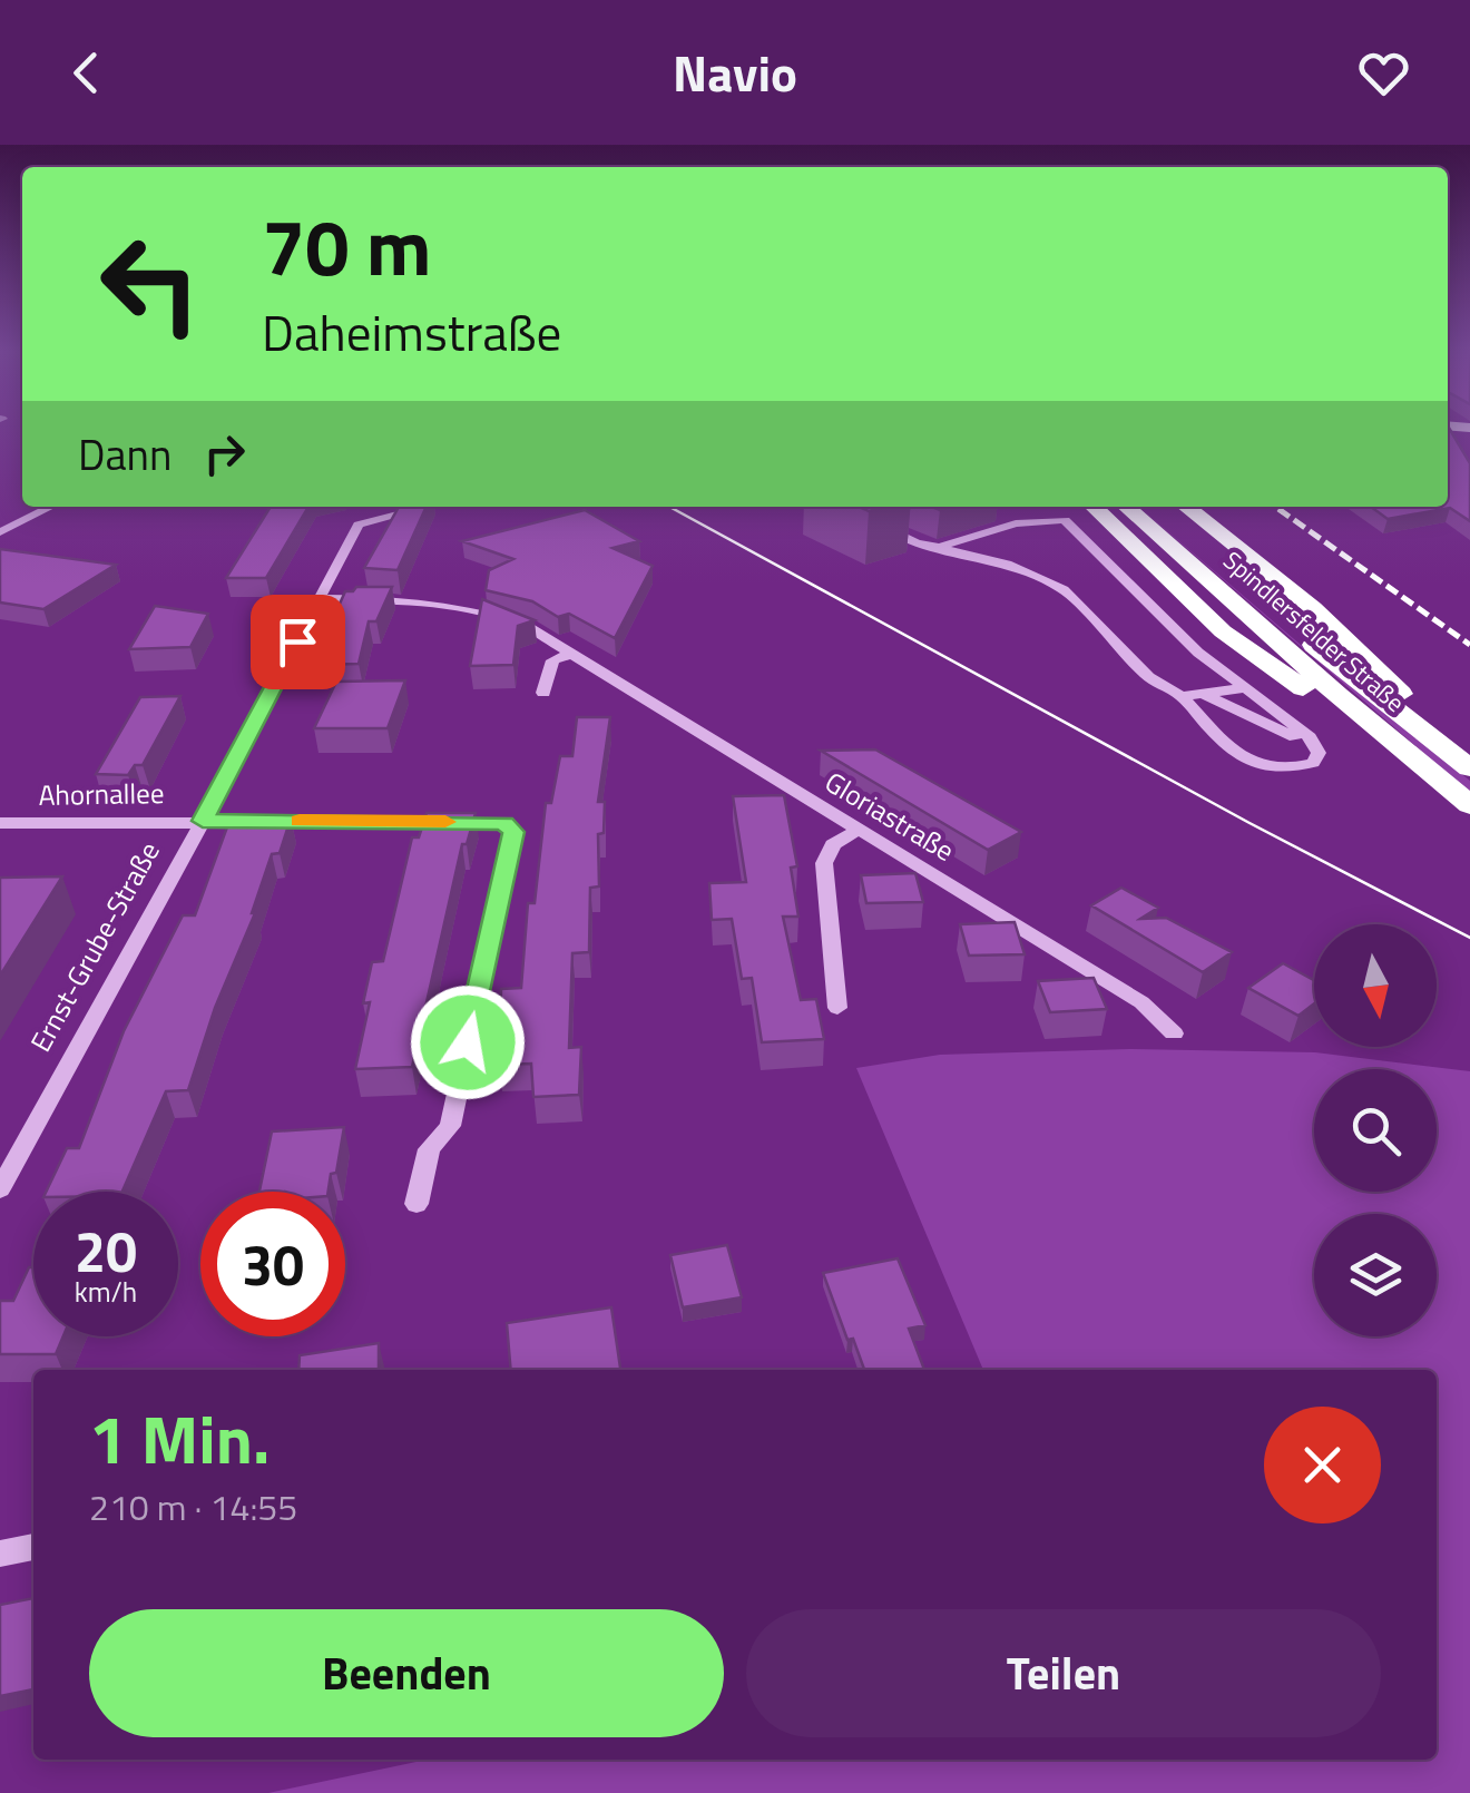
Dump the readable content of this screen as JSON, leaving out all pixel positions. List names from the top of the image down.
{
  "streets": {
    "highway": ["Spindlersfelder Straße"],
    "street": ["Ahornallee", "Gloriastraße", "Ernst-Grube-Straße"]
  },
  "crossings": [
    ["Ahornallee", "Ernst-Grube-Straße"],
    ["Gloriastraße", "Ernst-Grube-Straße"]
  ],
  "north": "bottom",
  "page": {
    "header": "Navio",
    "turn": ["70 m", "Daheimstraße"],
    "then": "Dann",
    "speed": "20 km/h",
    "limit": "30",
    "heading": ["1 Min.", "210 m · 14:55"],
    "buttons": ["Beenden", "Teilen"]
  }
}
